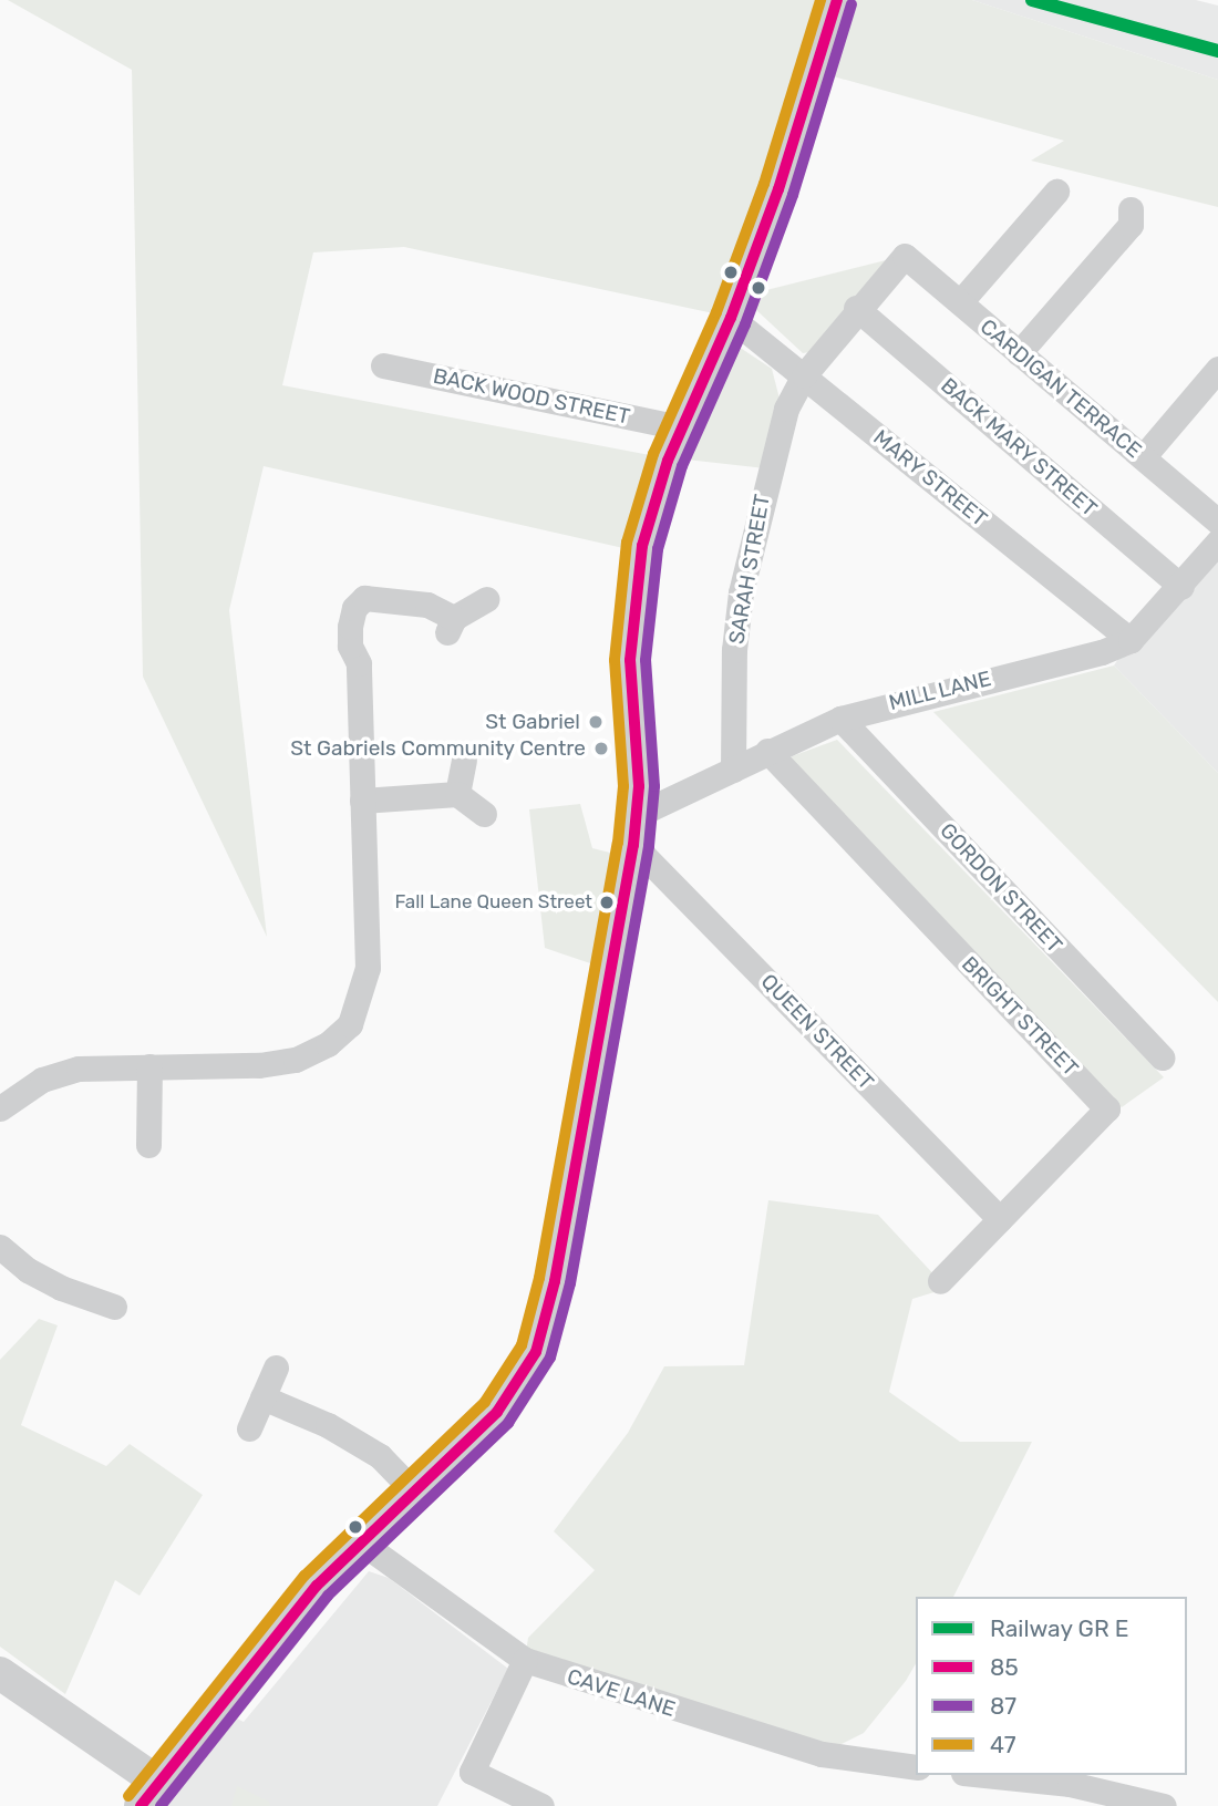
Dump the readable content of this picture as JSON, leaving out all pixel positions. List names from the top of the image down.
{
  "streets": {
    "street": [
      "CARDIGAN TERRACE",
      "BACK WOOD STREET",
      "BACK MARY STREET",
      "MARY STREET",
      "SARAH STREET",
      "MILL LANE",
      "GORDON STREET",
      "BRIGHT STREET",
      "QUEEN STREET",
      "CAVE LANE"
    ]
  },
  "crossings": [
    ["CARDIGAN TERRACE", "SARAH STREET"],
    ["BACK MARY STREET", "SARAH STREET"],
    ["BACK MARY STREET", "MILL LANE"],
    ["MARY STREET", "SARAH STREET"],
    ["MARY STREET", "MILL LANE"],
    ["SARAH STREET", "MILL LANE"],
    ["MILL LANE", "GORDON STREET"],
    ["MILL LANE", "BRIGHT STREET"],
    ["MILL LANE", "QUEEN STREET"],
    ["BRIGHT STREET", "QUEEN STREET"]
  ],
  "places": ["St Gabriel", "St Gabriels Community Centre", "Fall Lane Queen Street"],
  "lines": ["transit line 85", "transit line 47", "transit line 87"],
  "legend": [
    "Railway GR E",
    "85",
    "87",
    "47"
  ]
}
